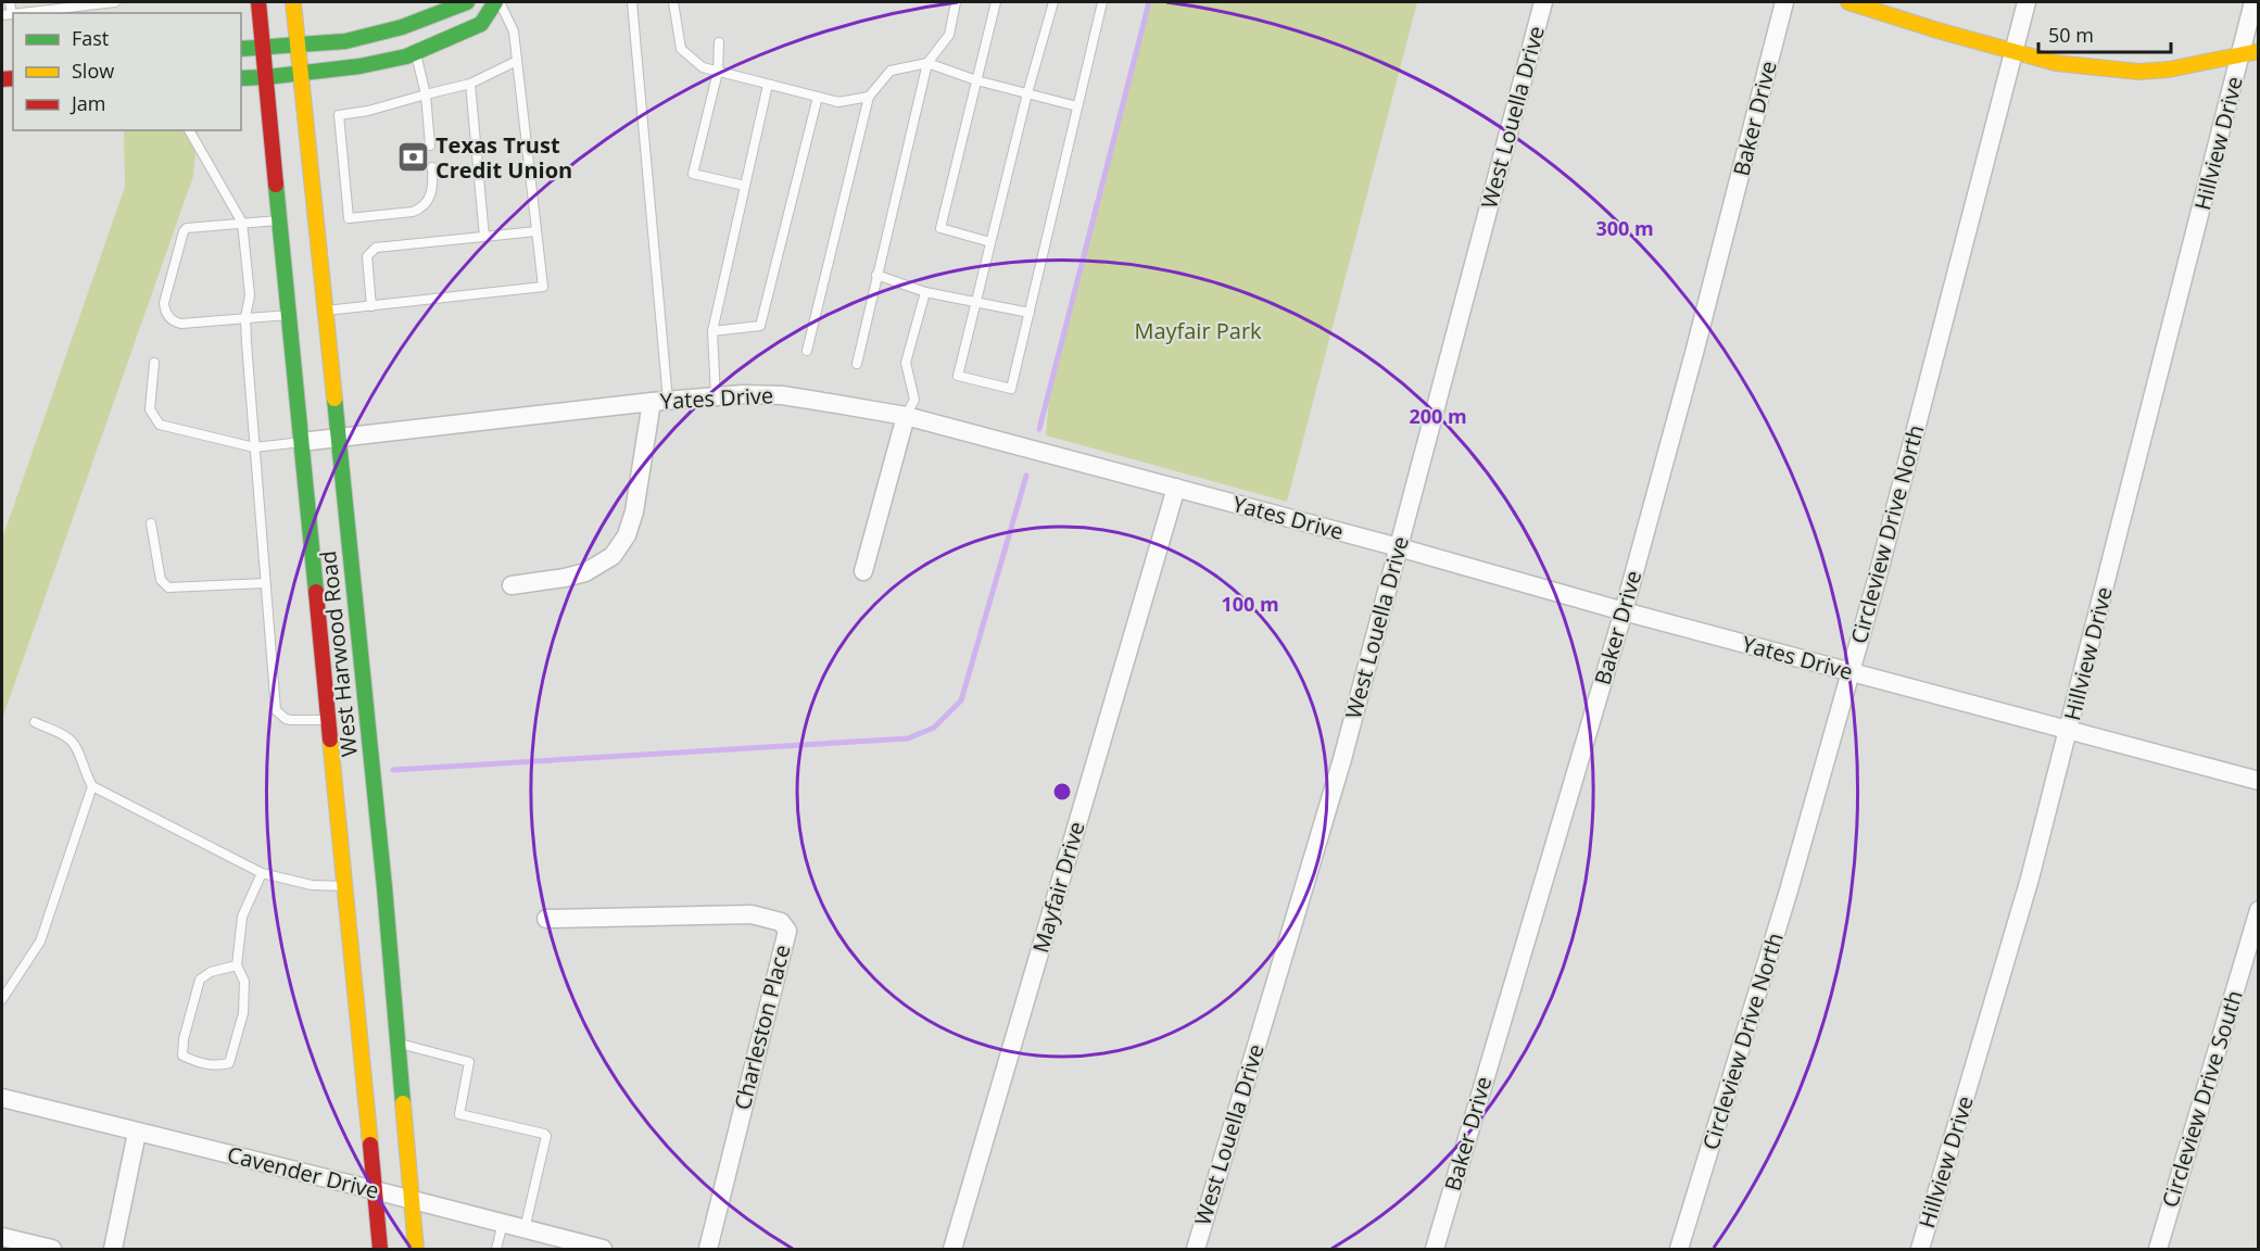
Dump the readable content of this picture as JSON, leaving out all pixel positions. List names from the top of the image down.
{
  "streets": {
    "main road": ["West Harwood Road"],
    "street": [
      "West Louella Drive",
      "Baker Drive",
      "Hillview Drive",
      "Yates Drive",
      "Circleview Drive North",
      "Mayfair Drive",
      "Charleston Place",
      "Circleview Drive South",
      "Cavender Drive"
    ]
  },
  "crossings": [
    ["West Louella Drive", "Yates Drive"],
    ["Baker Drive", "Yates Drive"],
    ["Hillview Drive", "Yates Drive"],
    ["Yates Drive", "Circleview Drive North"],
    ["Yates Drive", "West Harwood Road"],
    ["Yates Drive", "Mayfair Drive"],
    ["West Harwood Road", "Cavender Drive"]
  ],
  "parks": ["Mayfair Park"],
  "places": {
    "bank": ["Texas Trust Credit Union"]
  },
  "legend": ["Fast", "Slow", "Jam"],
  "scale_bar": "50 m",
  "rings": ["300 m", "200 m", "100 m"]
}
